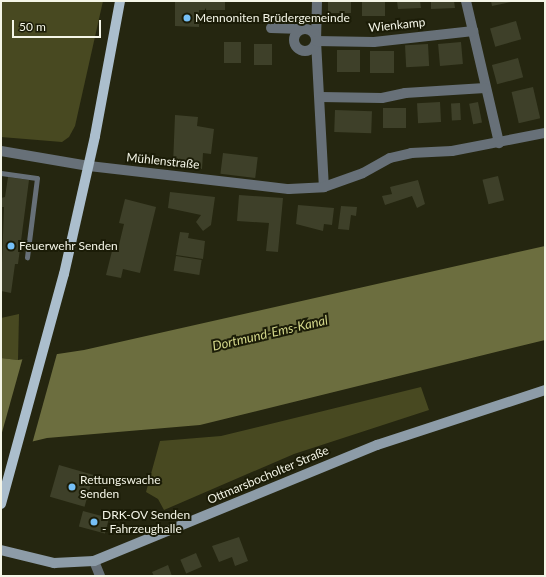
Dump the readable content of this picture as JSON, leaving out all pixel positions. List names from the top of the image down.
{
  "streets": {
    "main road": ["Ottmarsbocholter Straße"],
    "street": ["Wienkamp", "Mühlenstraße"]
  },
  "water": ["Dortmund-Ems-Kanal"],
  "places": [
    "Mennoniten Brüdergemeinde",
    "Feuerwehr Senden",
    "Rettungswache Senden",
    "DRK-OV Senden - Fahrzeughalle"
  ],
  "scale_bar": "50 m"
}
